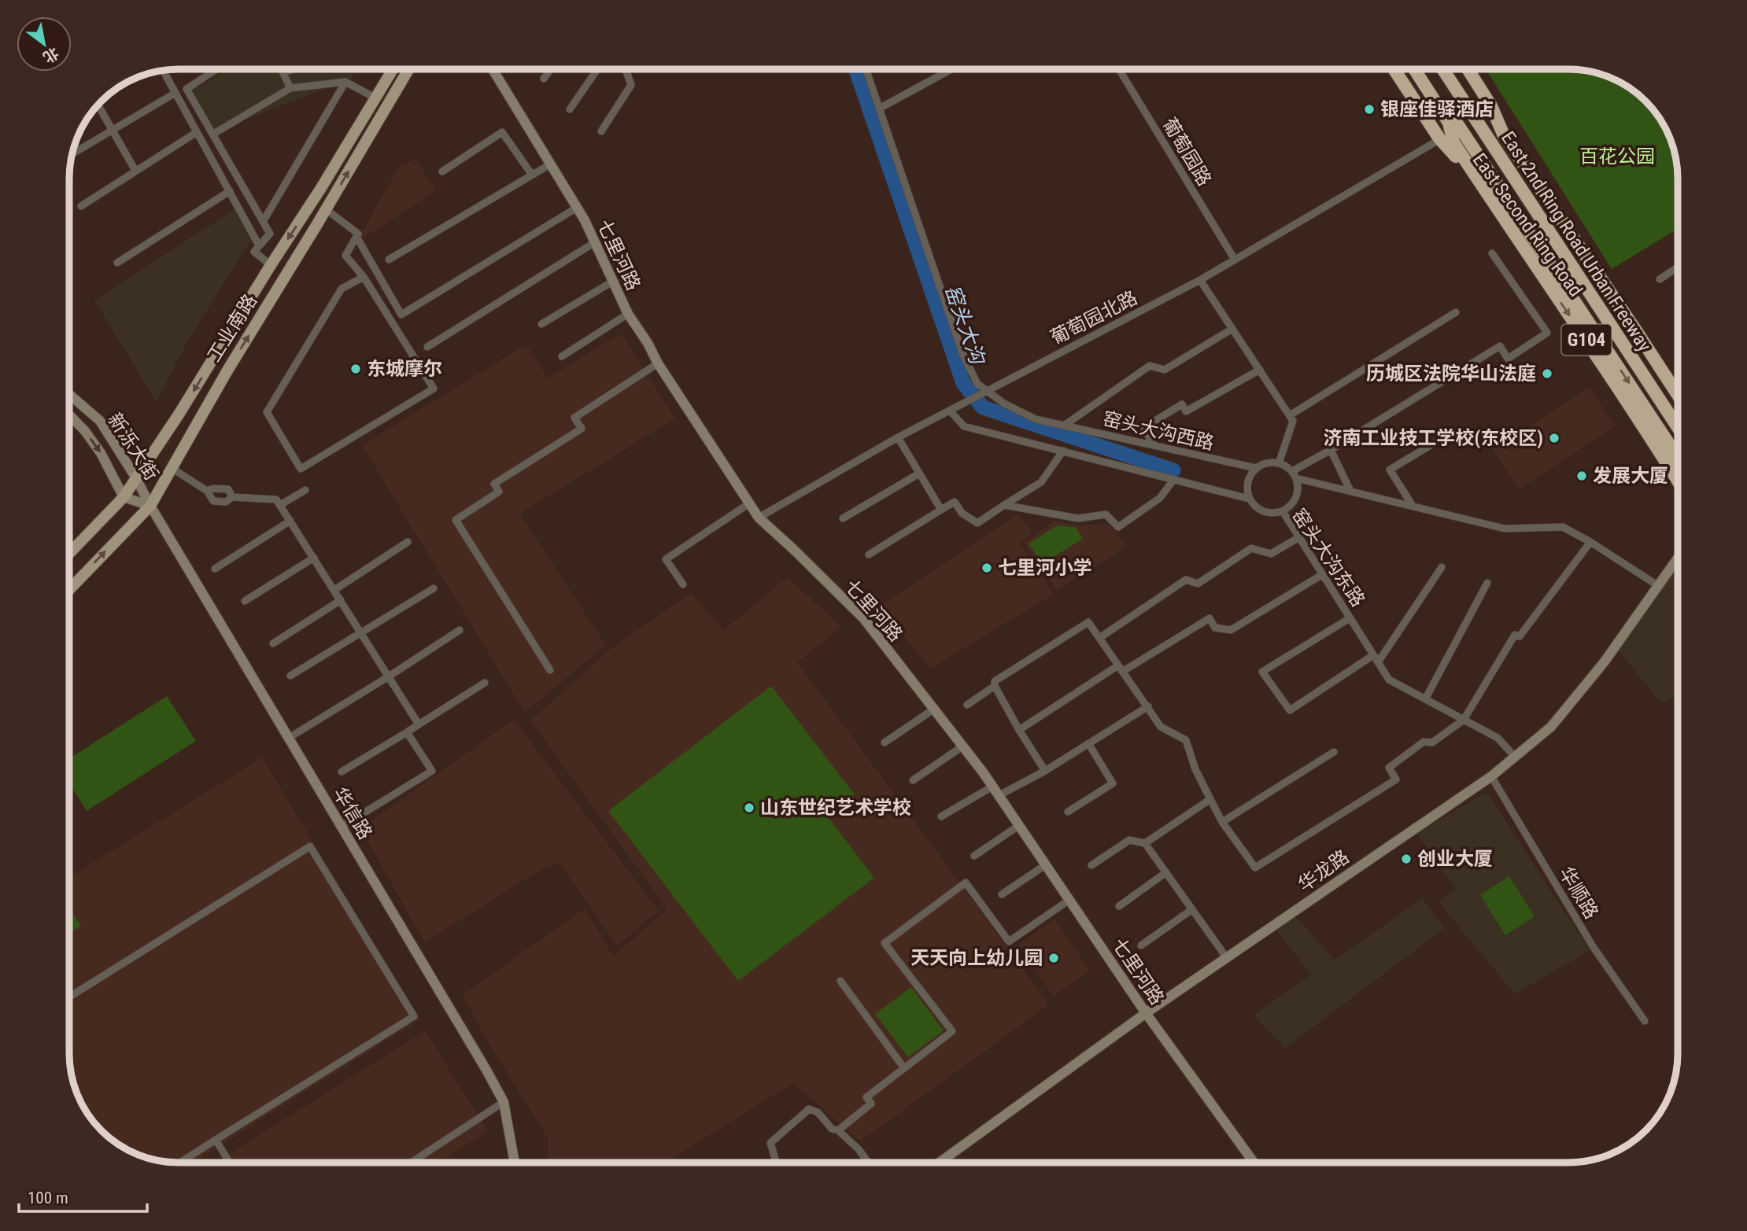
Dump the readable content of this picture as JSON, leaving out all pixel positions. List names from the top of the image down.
{
  "streets": {
    "highway": ["East Second Ring Road", "East 2nd Ring Road Urban Freeway", "G104"],
    "main road": [
      "七里河路",
      "工业南路",
      "新泺大街",
      "华信路",
      "华龙路"
    ],
    "street": [
      "葡萄园路",
      "葡萄园北路",
      "窑头大沟西路",
      "窑头大沟东路",
      "华顺路"
    ]
  },
  "crossings": [
    ["葡萄园路", "葡萄园北路"],
    ["East Second Ring Road", "葡萄园北路"],
    ["East Second Ring Road", "G104"],
    ["七里河路", "葡萄园北路"],
    ["七里河路", "华龙路"],
    ["葡萄园北路", "窑头大沟西路"],
    ["葡萄园北路", "窑头大沟东路"],
    ["工业南路", "新泺大街"],
    ["工业南路", "华信路"],
    ["窑头大沟西路", "窑头大沟东路"],
    ["新泺大街", "华信路"],
    ["窑头大沟东路", "华龙路"],
    ["华龙路", "华顺路"]
  ],
  "water": ["窑头大沟"],
  "parks": ["百花公园"],
  "places": [
    "银座佳驿酒店",
    "东城摩尔",
    "历城区法院华山法庭",
    "济南工业技工学校(东校区)",
    "发展大厦",
    "七里河小学",
    "山东世纪艺术学校",
    "创业大厦",
    "天天向上幼儿园"
  ],
  "scale_bar": "100 m",
  "north": "bottom right"
}
